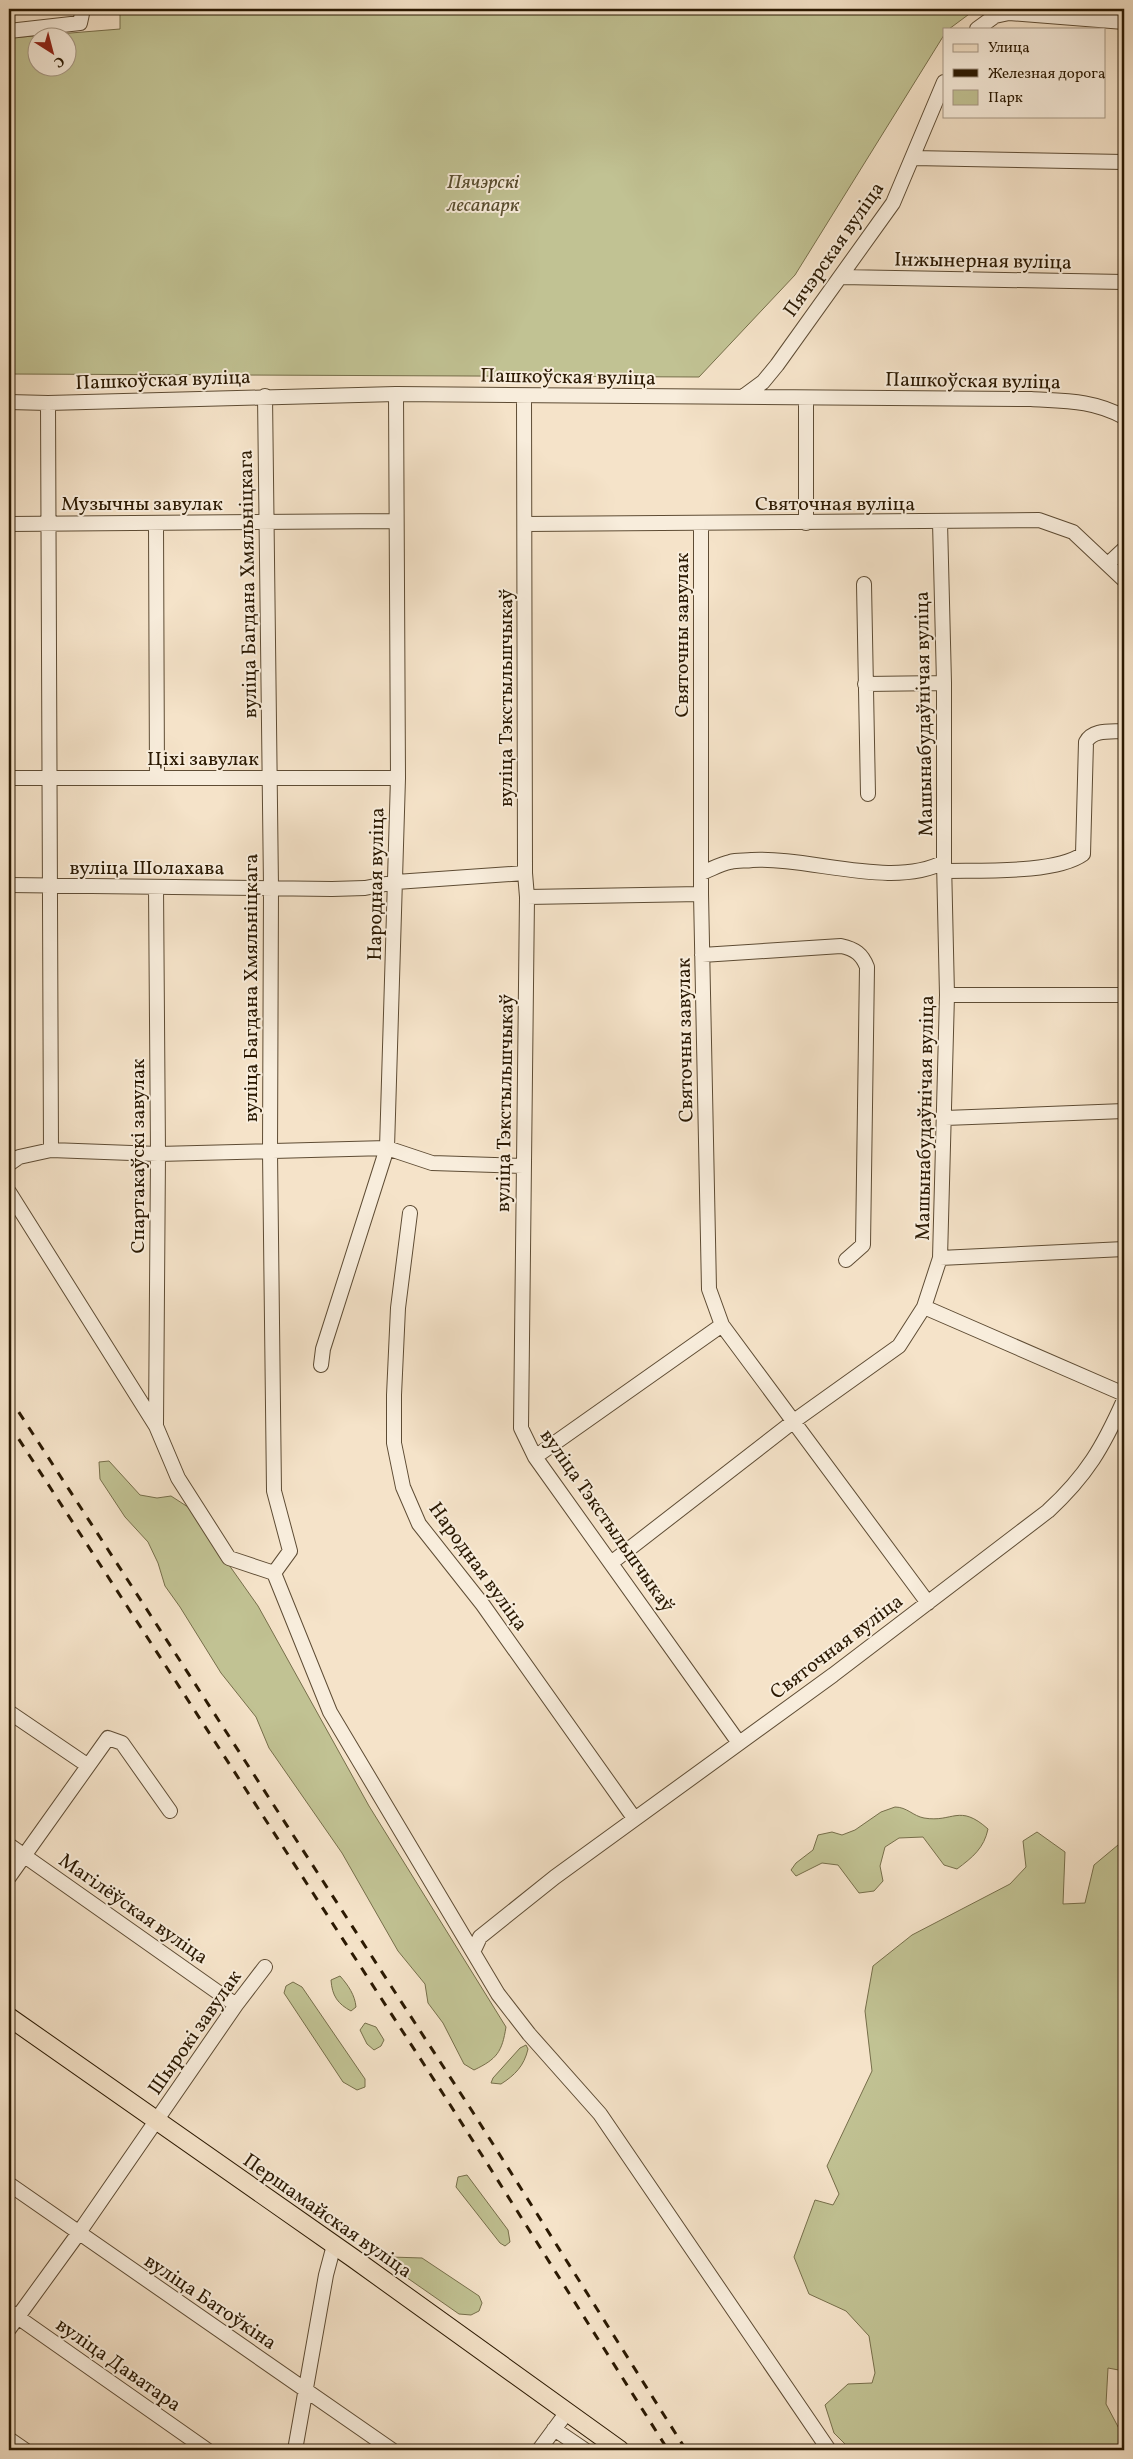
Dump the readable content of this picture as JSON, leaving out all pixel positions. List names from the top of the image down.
{
  "streets": {
    "main road": ["Першамайская вуліца"],
    "street": [
      "Пячэрская вуліца",
      "Інжынерная вуліца",
      "Пашкоўская вуліца",
      "Музычны завулак",
      "Святочная вуліца",
      "вуліца Багдана Хмяльніцкага",
      "Святочны завулак",
      "вуліца Тэкстыльшчыкаў",
      "Машынабудаўнічая вуліца",
      "Ціхі завулак",
      "вуліца Шолахава",
      "Народная вуліца",
      "Спартакаўскі завулак",
      "Магілёўская вуліца",
      "Шырокі завулак",
      "вуліца Батоўкіна",
      "вуліца Даватара"
    ]
  },
  "crossings": [
    ["Пячэрская вуліца", "Інжынерная вуліца"],
    ["Пячэрская вуліца", "Пашкоўская вуліца"],
    ["Пашкоўская вуліца", "вуліца Багдана Хмяльніцкага"],
    ["Пашкоўская вуліца", "вуліца Тэкстыльшчыкаў"],
    ["Пашкоўская вуліца", "Народная вуліца"],
    ["Музычны завулак", "вуліца Багдана Хмяльніцкага"],
    ["Музычны завулак", "Народная вуліца"],
    ["Святочная вуліца", "Святочны завулак"],
    ["Святочная вуліца", "вуліца Тэкстыльшчыкаў"],
    ["Святочная вуліца", "Машынабудаўнічая вуліца"],
    ["Святочная вуліца", "Народная вуліца"],
    ["вуліца Багдана Хмяльніцкага", "Ціхі завулак"],
    ["вуліца Багдана Хмяльніцкага", "вуліца Шолахава"],
    ["Святочны завулак", "Машынабудаўнічая вуліца"],
    ["вуліца Тэкстыльшчыкаў", "Машынабудаўнічая вуліца"],
    ["вуліца Тэкстыльшчыкаў", "вуліца Шолахава"],
    ["Ціхі завулак", "Народная вуліца"],
    ["вуліца Шолахава", "Народная вуліца"],
    ["вуліца Шолахава", "Спартакаўскі завулак"],
    ["Магілёўская вуліца", "Шырокі завулак"],
    ["Шырокі завулак", "Першамайская вуліца"],
    ["Шырокі завулак", "вуліца Батоўкіна"],
    ["Шырокі завулак", "вуліца Даватара"]
  ],
  "parks": ["Пячэрскі лесапарк"],
  "legend": ["Улица", "Железная дорога", "Парк"],
  "north": "bottom right"
}
